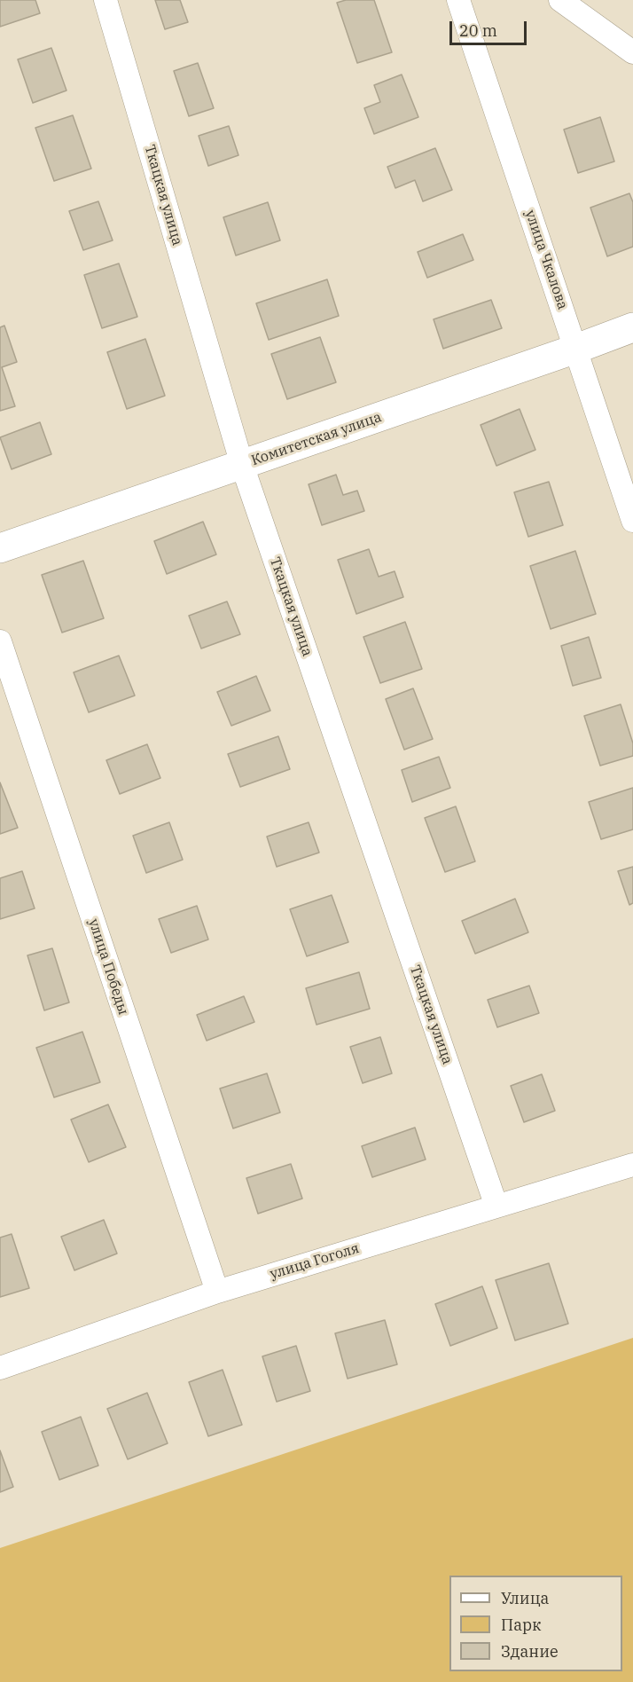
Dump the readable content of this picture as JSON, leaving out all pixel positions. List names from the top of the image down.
{
  "streets": {
    "street": [
      "Ткацкая улица",
      "улица Чкалова",
      "Комитетская улица",
      "улица Победы",
      "улица Гоголя"
    ]
  },
  "crossings": [
    ["Ткацкая улица", "Комитетская улица"],
    ["Ткацкая улица", "улица Гоголя"],
    ["улица Чкалова", "Комитетская улица"],
    ["улица Победы", "улица Гоголя"]
  ],
  "legend": ["Улица", "Парк", "Здание"],
  "scale_bar": "20 m"
}
